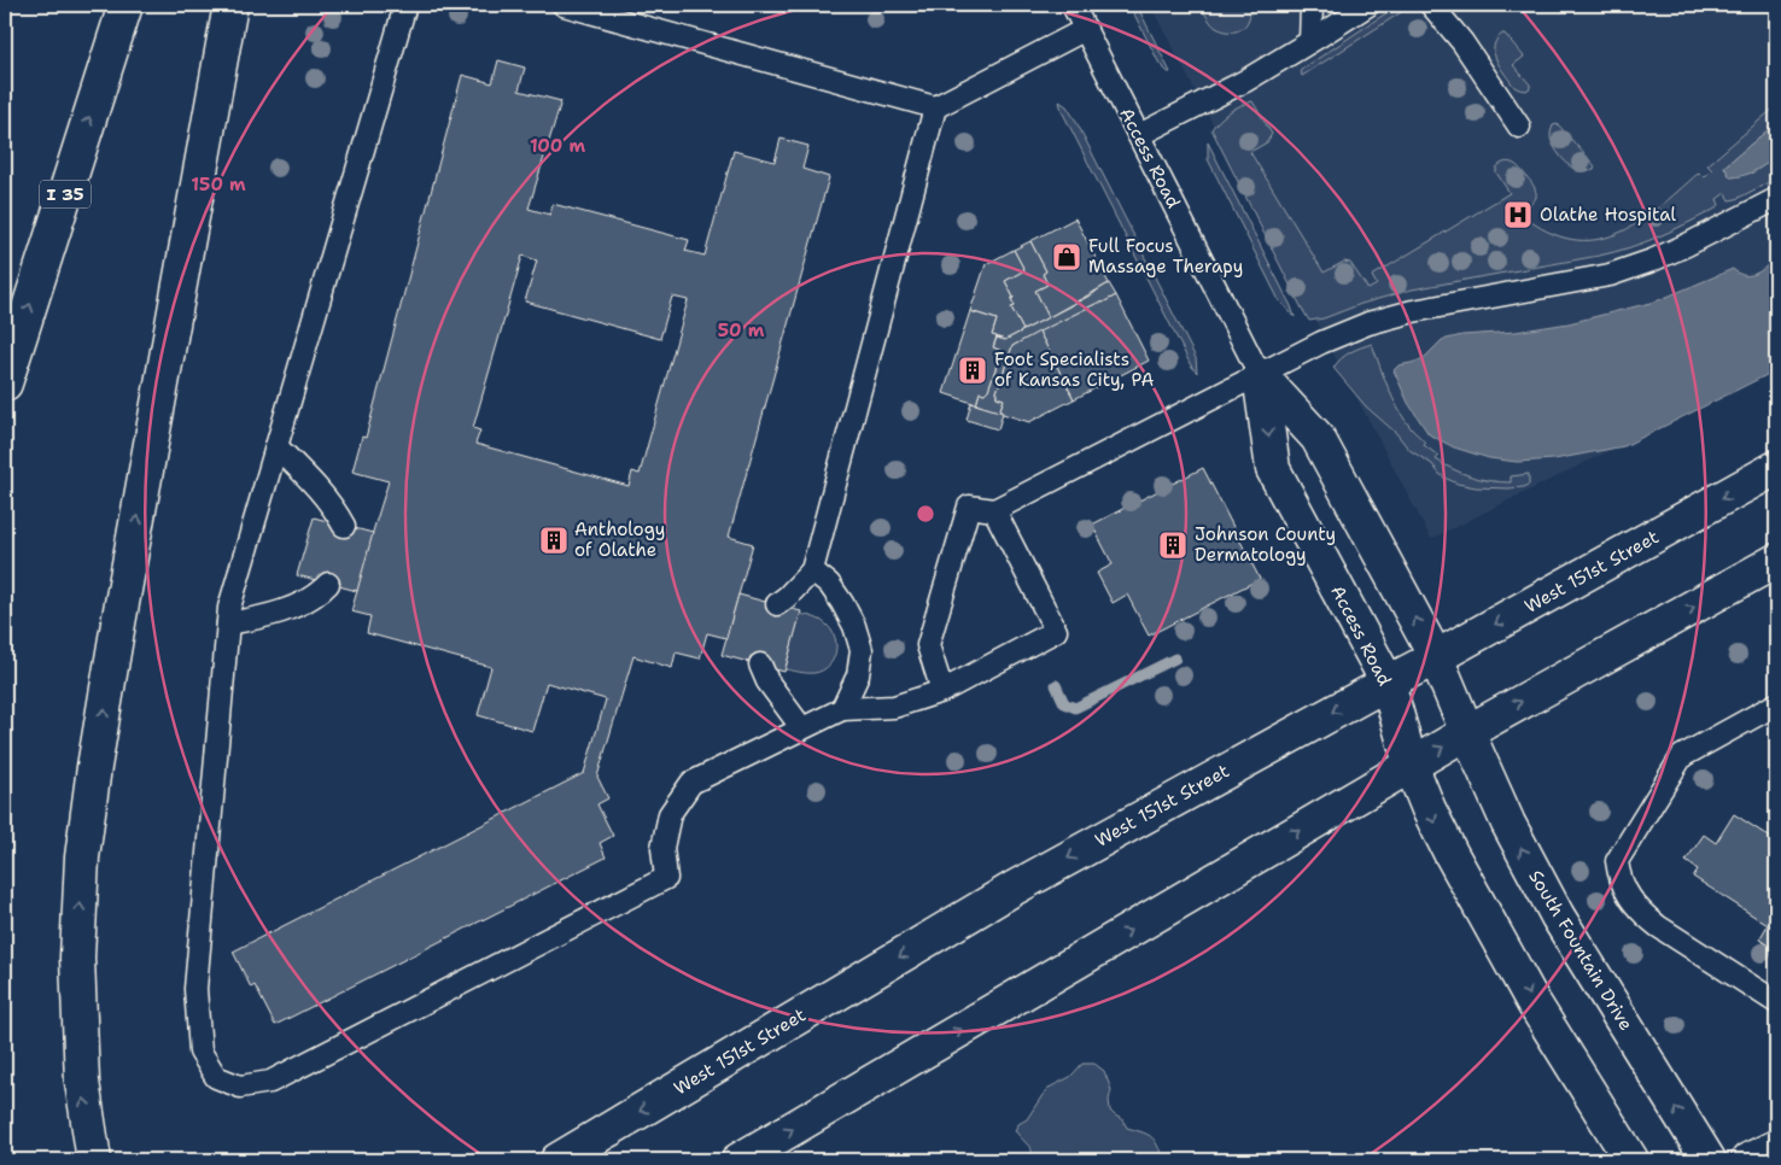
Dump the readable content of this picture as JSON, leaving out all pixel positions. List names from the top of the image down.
{
  "streets": {
    "main road": [
      "Access Road",
      "I 35",
      "West 151st Street",
      "South Fountain Drive"
    ]
  },
  "crossings": [
    ["Access Road", "West 151st Street"],
    ["Access Road", "South Fountain Drive"]
  ],
  "places": {
    "hospital": ["Olathe Hospital"],
    "shop": ["Full Focus Massage Therapy"],
    "building": ["Foot Specialists of Kansas City, PA", "Anthology of Olathe", "Johnson County Dermatology"]
  },
  "rings": ["100 m", "150 m", "50 m"]
}
